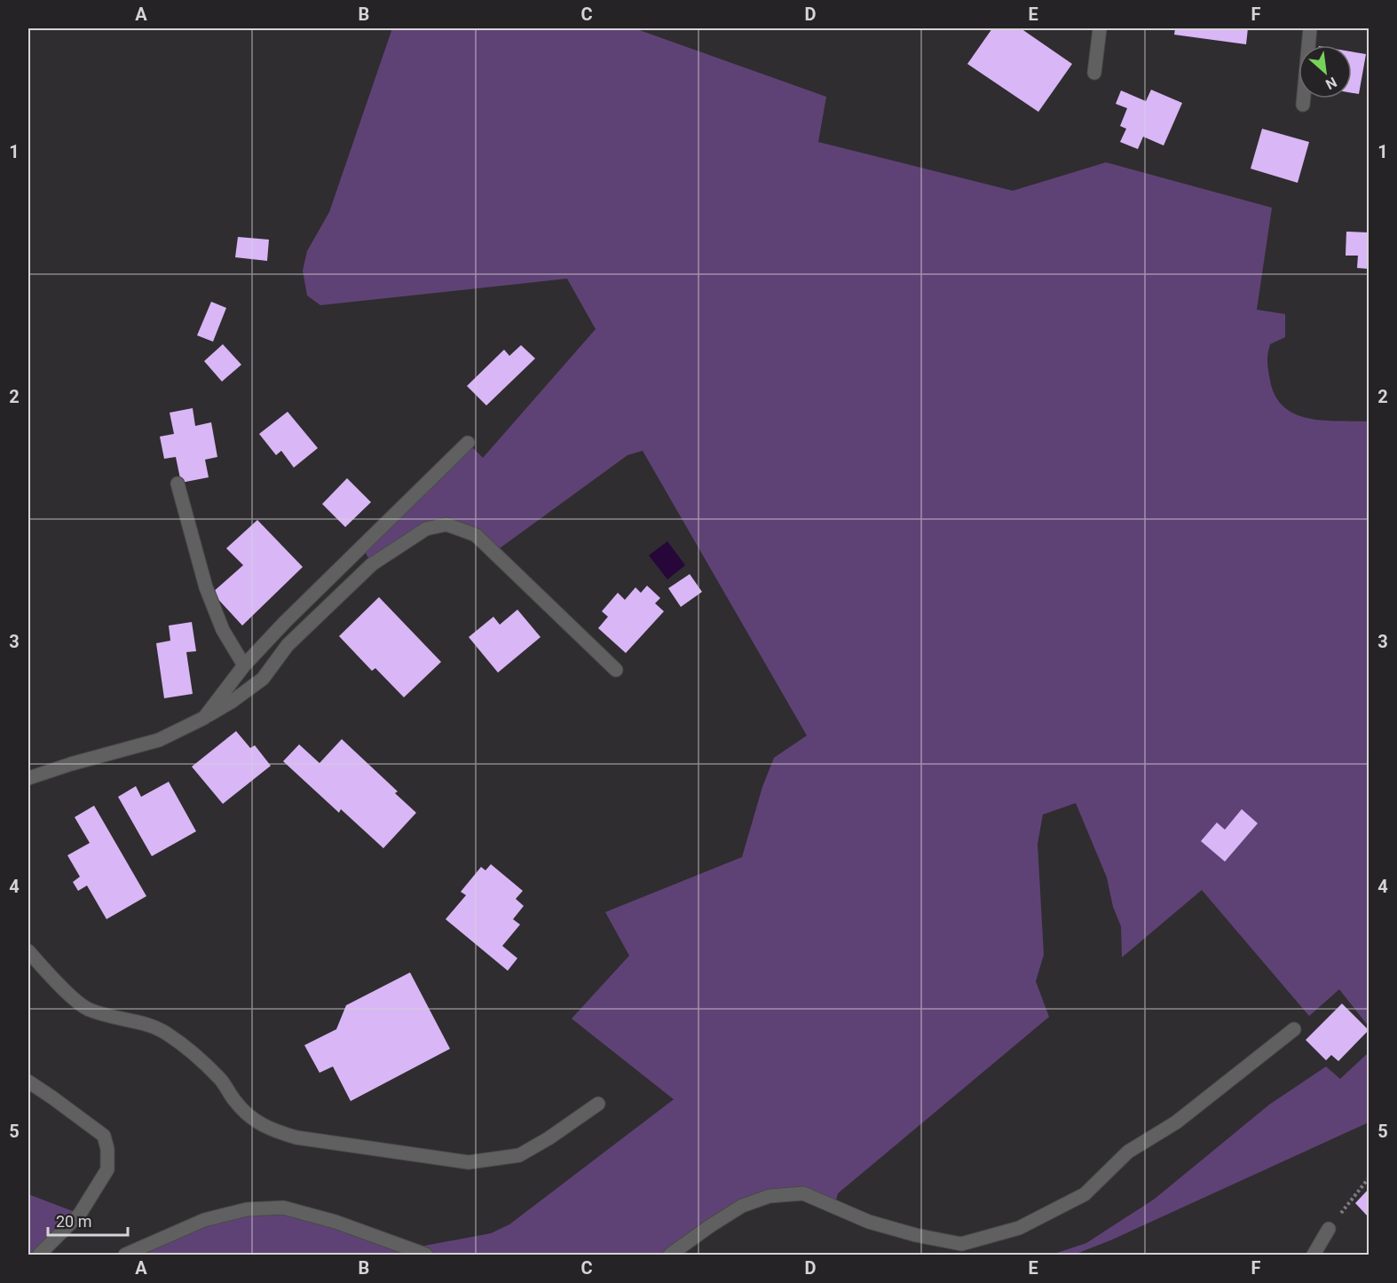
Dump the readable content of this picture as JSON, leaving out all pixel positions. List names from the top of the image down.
{
  "scale_bar": "20 m",
  "north": "bottom right",
  "grid": {
    "columns": [
      "A",
      "B",
      "C",
      "D",
      "E",
      "F"
    ],
    "rows": [
      "1",
      "2",
      "3",
      "4",
      "5"
    ]
  }
}
